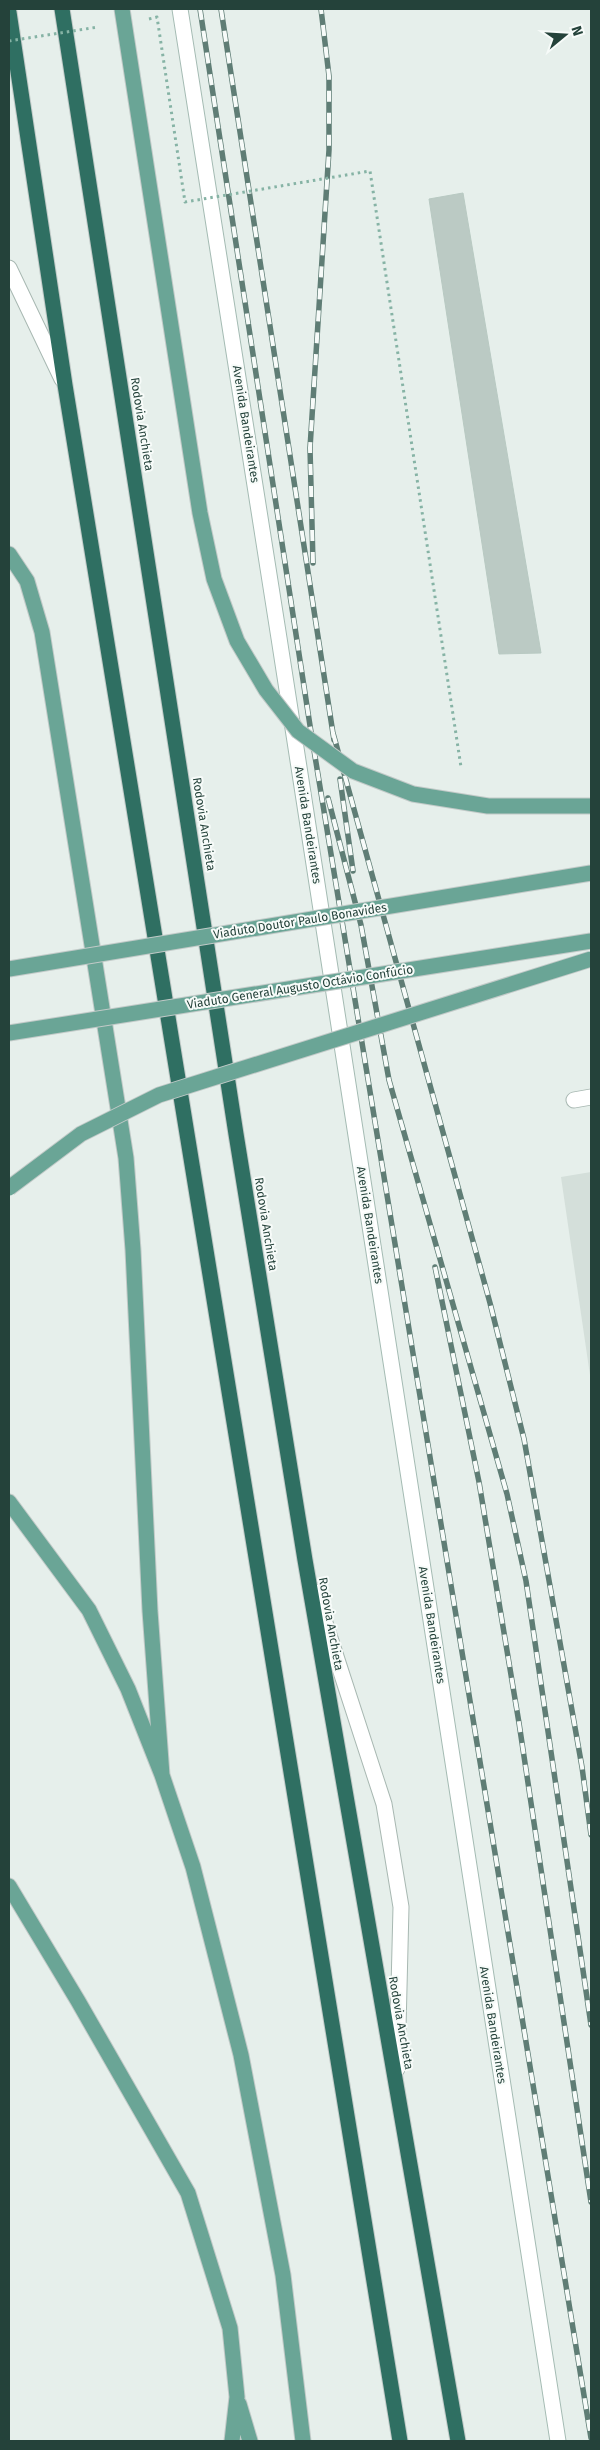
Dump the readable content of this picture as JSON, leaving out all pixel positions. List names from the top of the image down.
{
  "streets": {
    "highway": ["Rodovia Anchieta"],
    "main road": ["Avenida Bandeirantes", "Viaduto Doutor Paulo Bonavides", "Viaduto General Augusto Octávio Confúcio"]
  },
  "north": "right"
}
